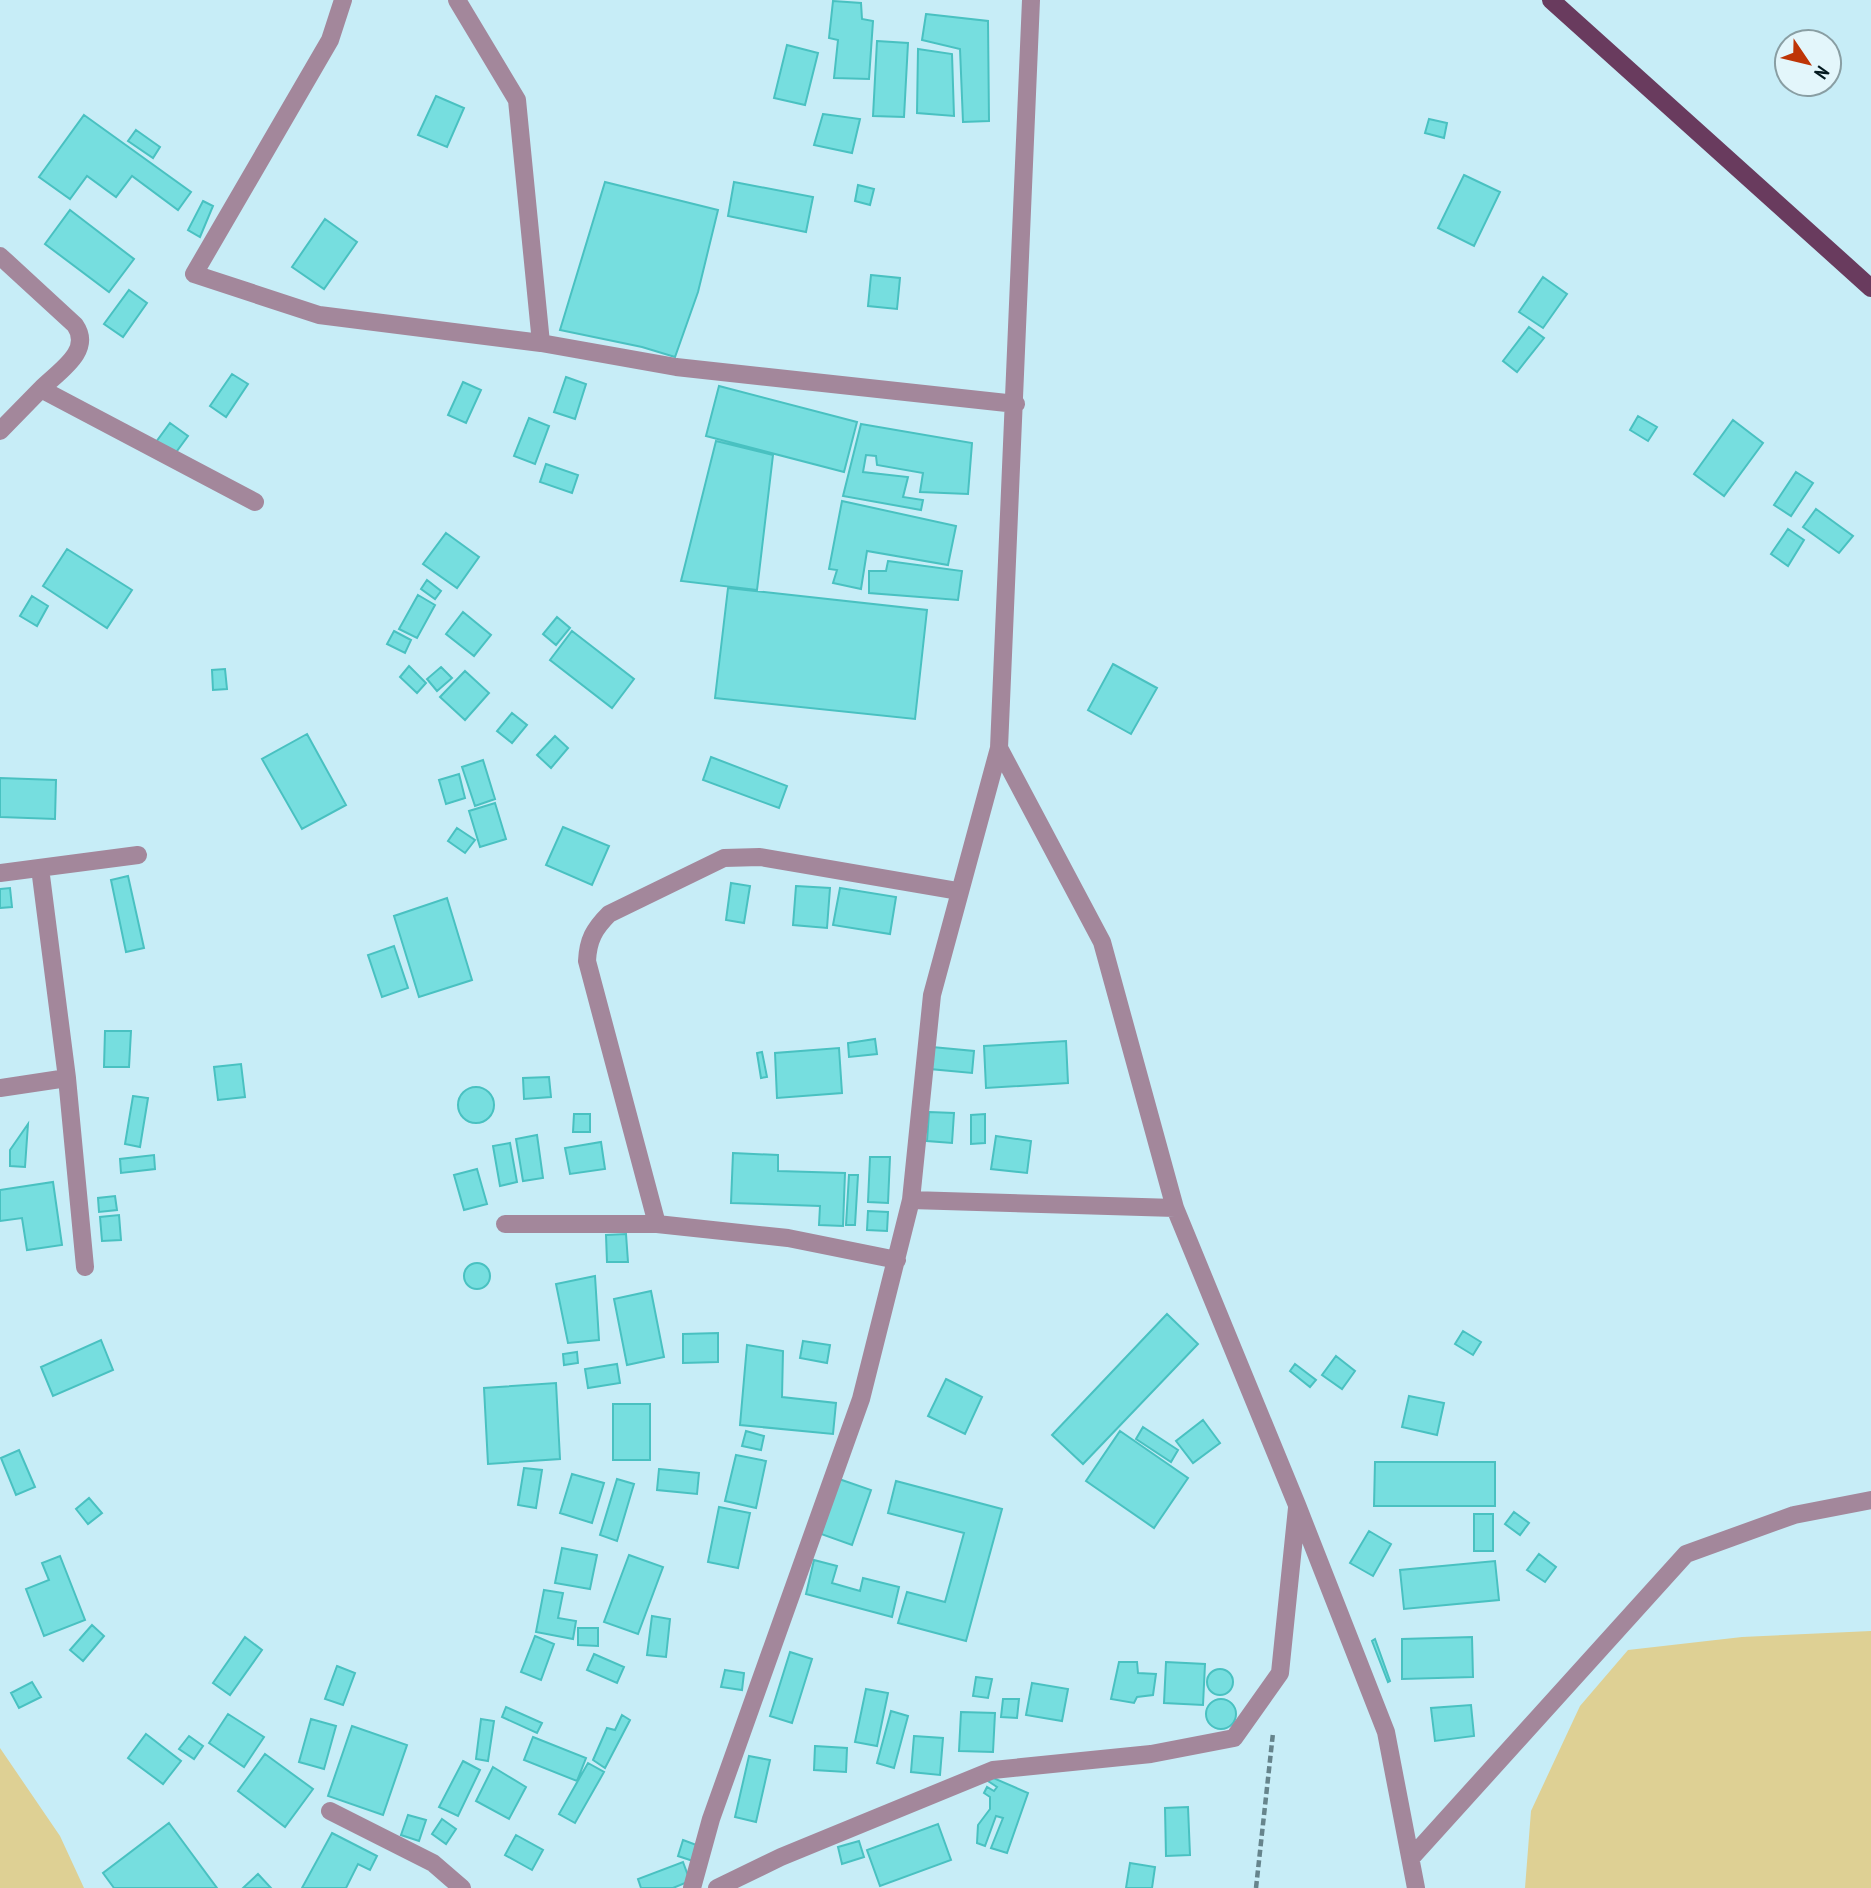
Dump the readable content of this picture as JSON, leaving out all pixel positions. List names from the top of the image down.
{
  "north": "bottom right"
}
